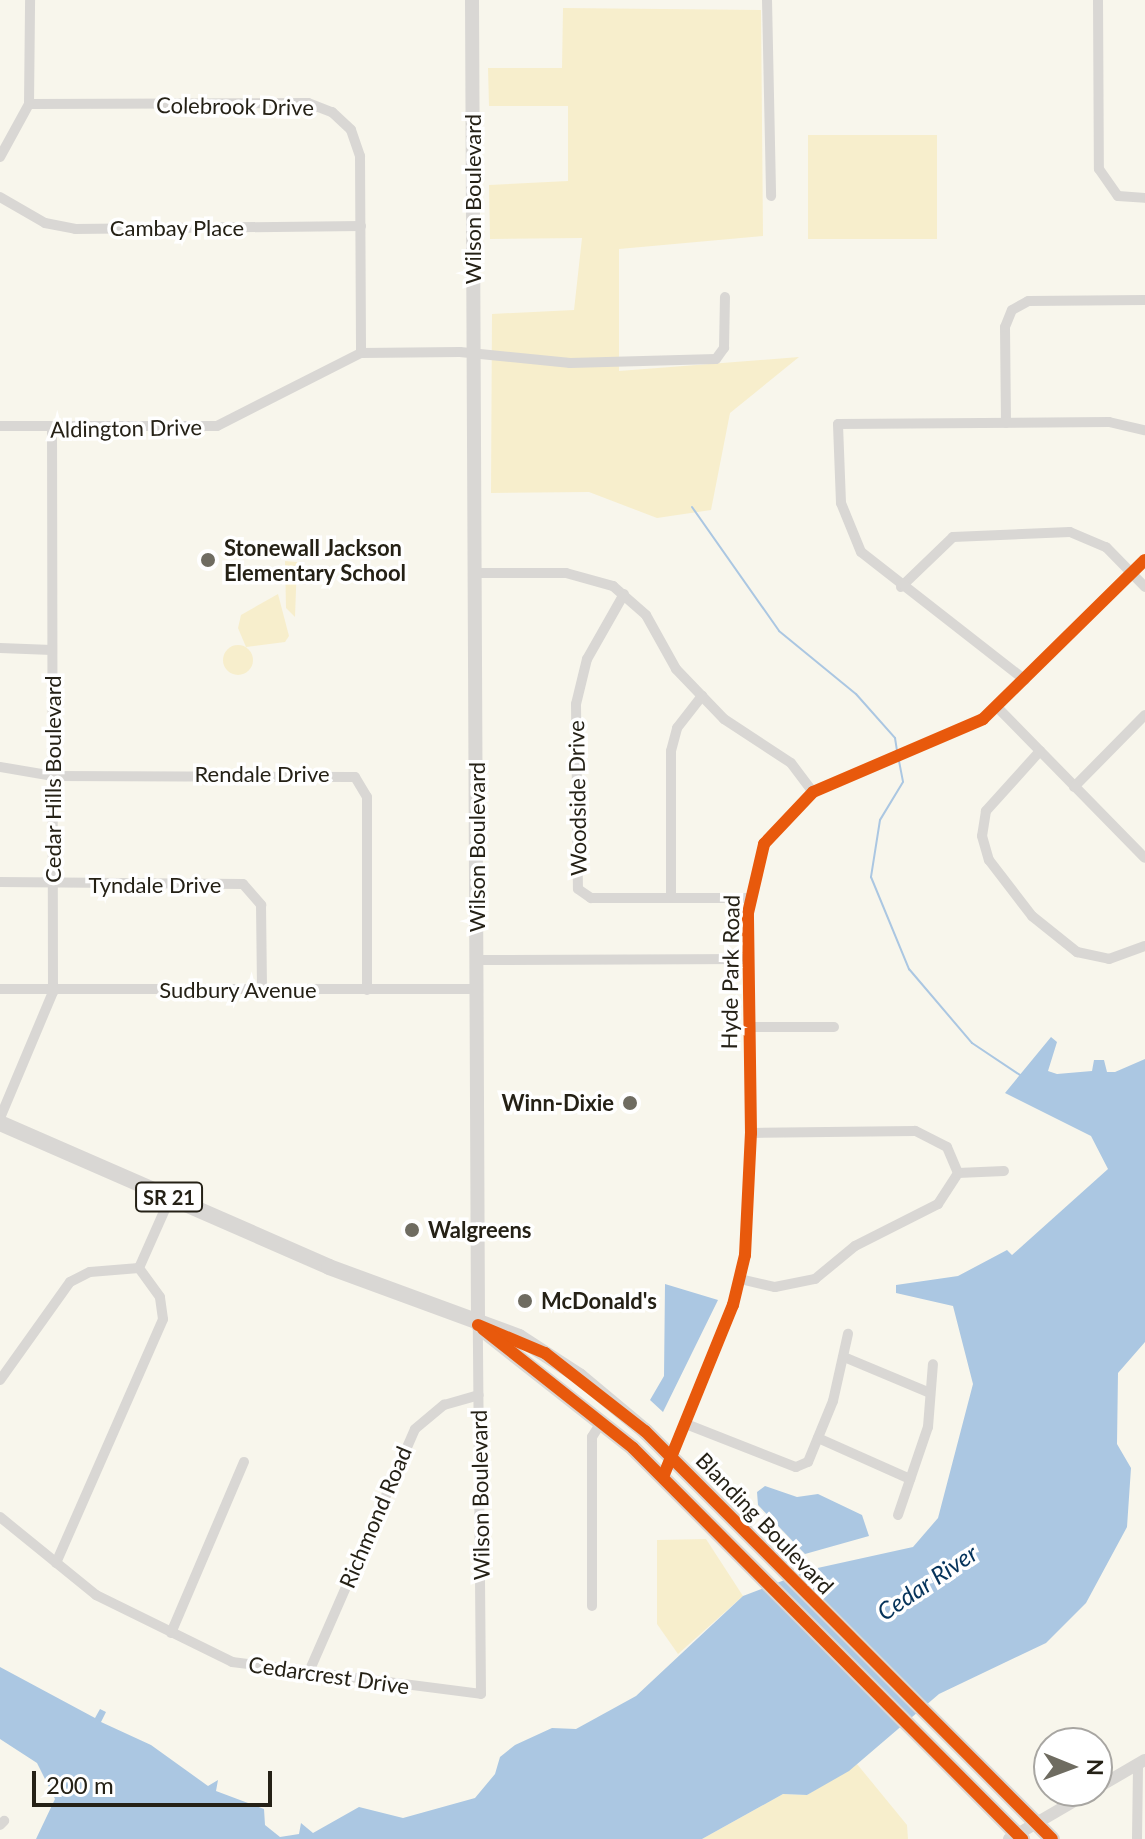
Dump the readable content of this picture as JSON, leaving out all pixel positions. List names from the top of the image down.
{
  "streets": {
    "main road": ["Wilson Boulevard", "SR 21", "Blanding Boulevard"],
    "street": [
      "Colebrook Drive",
      "Cambay Place",
      "Aldington Drive",
      "Rendale Drive",
      "Cedar Hills Boulevard",
      "Woodside Drive",
      "Tyndale Drive",
      "Hyde Park Road",
      "Sudbury Avenue",
      "Richmond Road",
      "Cedarcrest Drive"
    ]
  },
  "crossings": [
    ["Colebrook Drive", "Cambay Place"],
    ["Colebrook Drive", "Aldington Drive"],
    ["Wilson Boulevard", "Aldington Drive"],
    ["Wilson Boulevard", "Sudbury Avenue"],
    ["Wilson Boulevard", "Richmond Road"],
    ["Wilson Boulevard", "Blanding Boulevard"],
    ["Wilson Boulevard", "Cedarcrest Drive"],
    ["Aldington Drive", "Cedar Hills Boulevard"],
    ["Rendale Drive", "Cedar Hills Boulevard"],
    ["Rendale Drive", "Sudbury Avenue"],
    ["Cedar Hills Boulevard", "Tyndale Drive"],
    ["Cedar Hills Boulevard", "Sudbury Avenue"],
    ["Cedar Hills Boulevard", "Blanding Boulevard"],
    ["Woodside Drive", "Hyde Park Road"],
    ["Tyndale Drive", "Sudbury Avenue"],
    ["Hyde Park Road", "Blanding Boulevard"],
    ["Richmond Road", "Cedarcrest Drive"]
  ],
  "water": ["Cedar River"],
  "places": [
    "Stonewall Jackson Elementary School",
    "Winn-Dixie",
    "Walgreens",
    "McDonald's"
  ],
  "scale_bar": "200 m",
  "north": "right"
}
